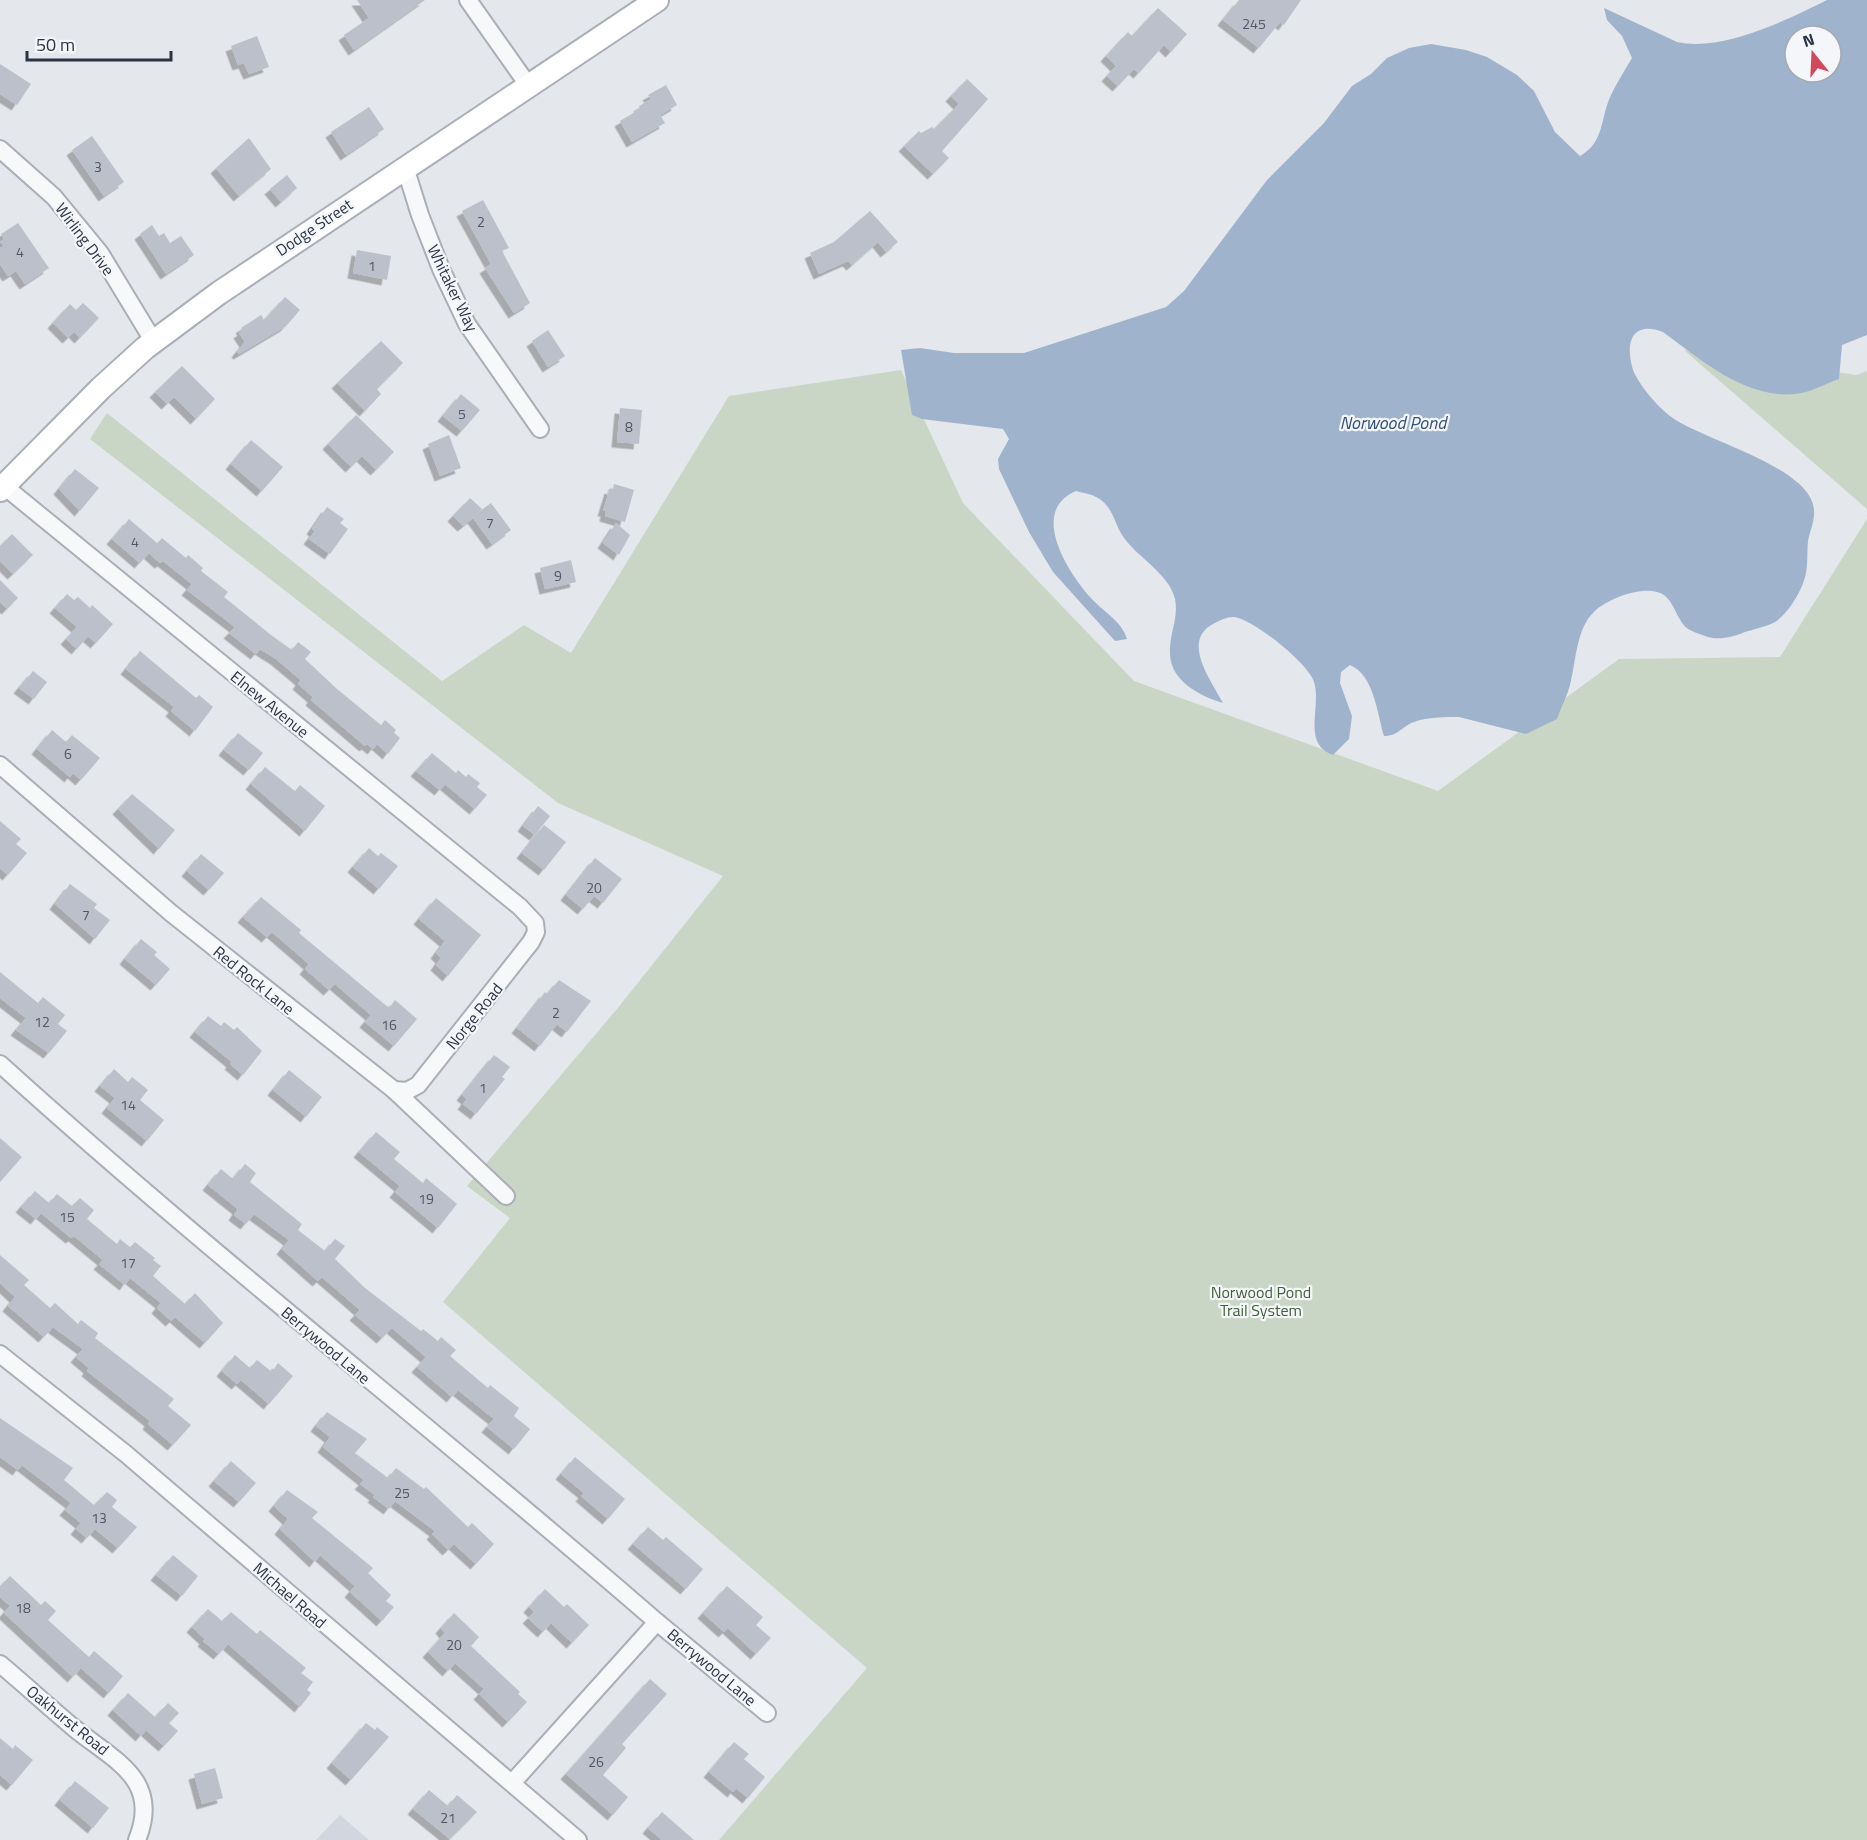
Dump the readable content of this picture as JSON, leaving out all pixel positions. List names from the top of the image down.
{
  "streets": {
    "main road": ["Dodge Street"],
    "street": [
      "Wirling Drive",
      "Whitaker Way",
      "Elnew Avenue",
      "Red Rock Lane",
      "Norge Road",
      "Berrywood Lane",
      "Michael Road",
      "Oakhurst Road"
    ]
  },
  "crossings": [
    ["Dodge Street", "Wirling Drive"],
    ["Dodge Street", "Whitaker Way"],
    ["Dodge Street", "Elnew Avenue"],
    ["Elnew Avenue", "Norge Road"],
    ["Red Rock Lane", "Norge Road"],
    ["Berrywood Lane", "Michael Road"]
  ],
  "water": ["Norwood Pond"],
  "parks": ["Norwood Pond Trail System"],
  "house_numbers": [
    "245",
    "3",
    "2",
    "4",
    "1",
    "5",
    "8",
    "7",
    "4",
    "9",
    "6",
    "20",
    "7",
    "2",
    "12",
    "16",
    "1",
    "14",
    "19",
    "15",
    "17",
    "25",
    "13",
    "18",
    "20",
    "26",
    "21"
  ],
  "scale_bar": "50 m",
  "north": "top"
}
